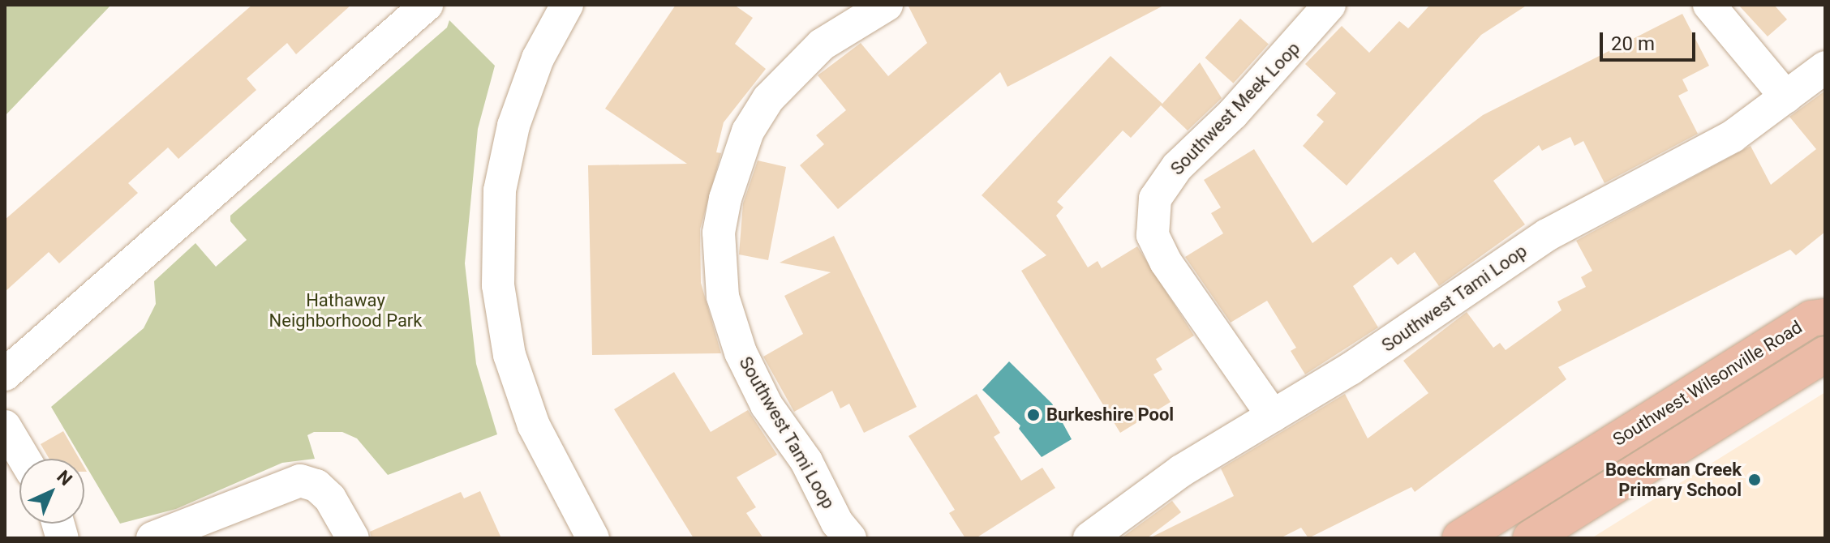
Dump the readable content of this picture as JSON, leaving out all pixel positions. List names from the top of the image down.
{
  "streets": {
    "main road": ["Southwest Wilsonville Road"],
    "street": ["Southwest Meek Loop", "Southwest Tami Loop"]
  },
  "crossings": [
    ["Southwest Meek Loop", "Southwest Tami Loop"]
  ],
  "parks": ["Hathaway Neighborhood Park"],
  "places": ["Burkeshire Pool", "Boeckman Creek Primary School"],
  "scale_bar": "20 m",
  "north": "top right"
}
